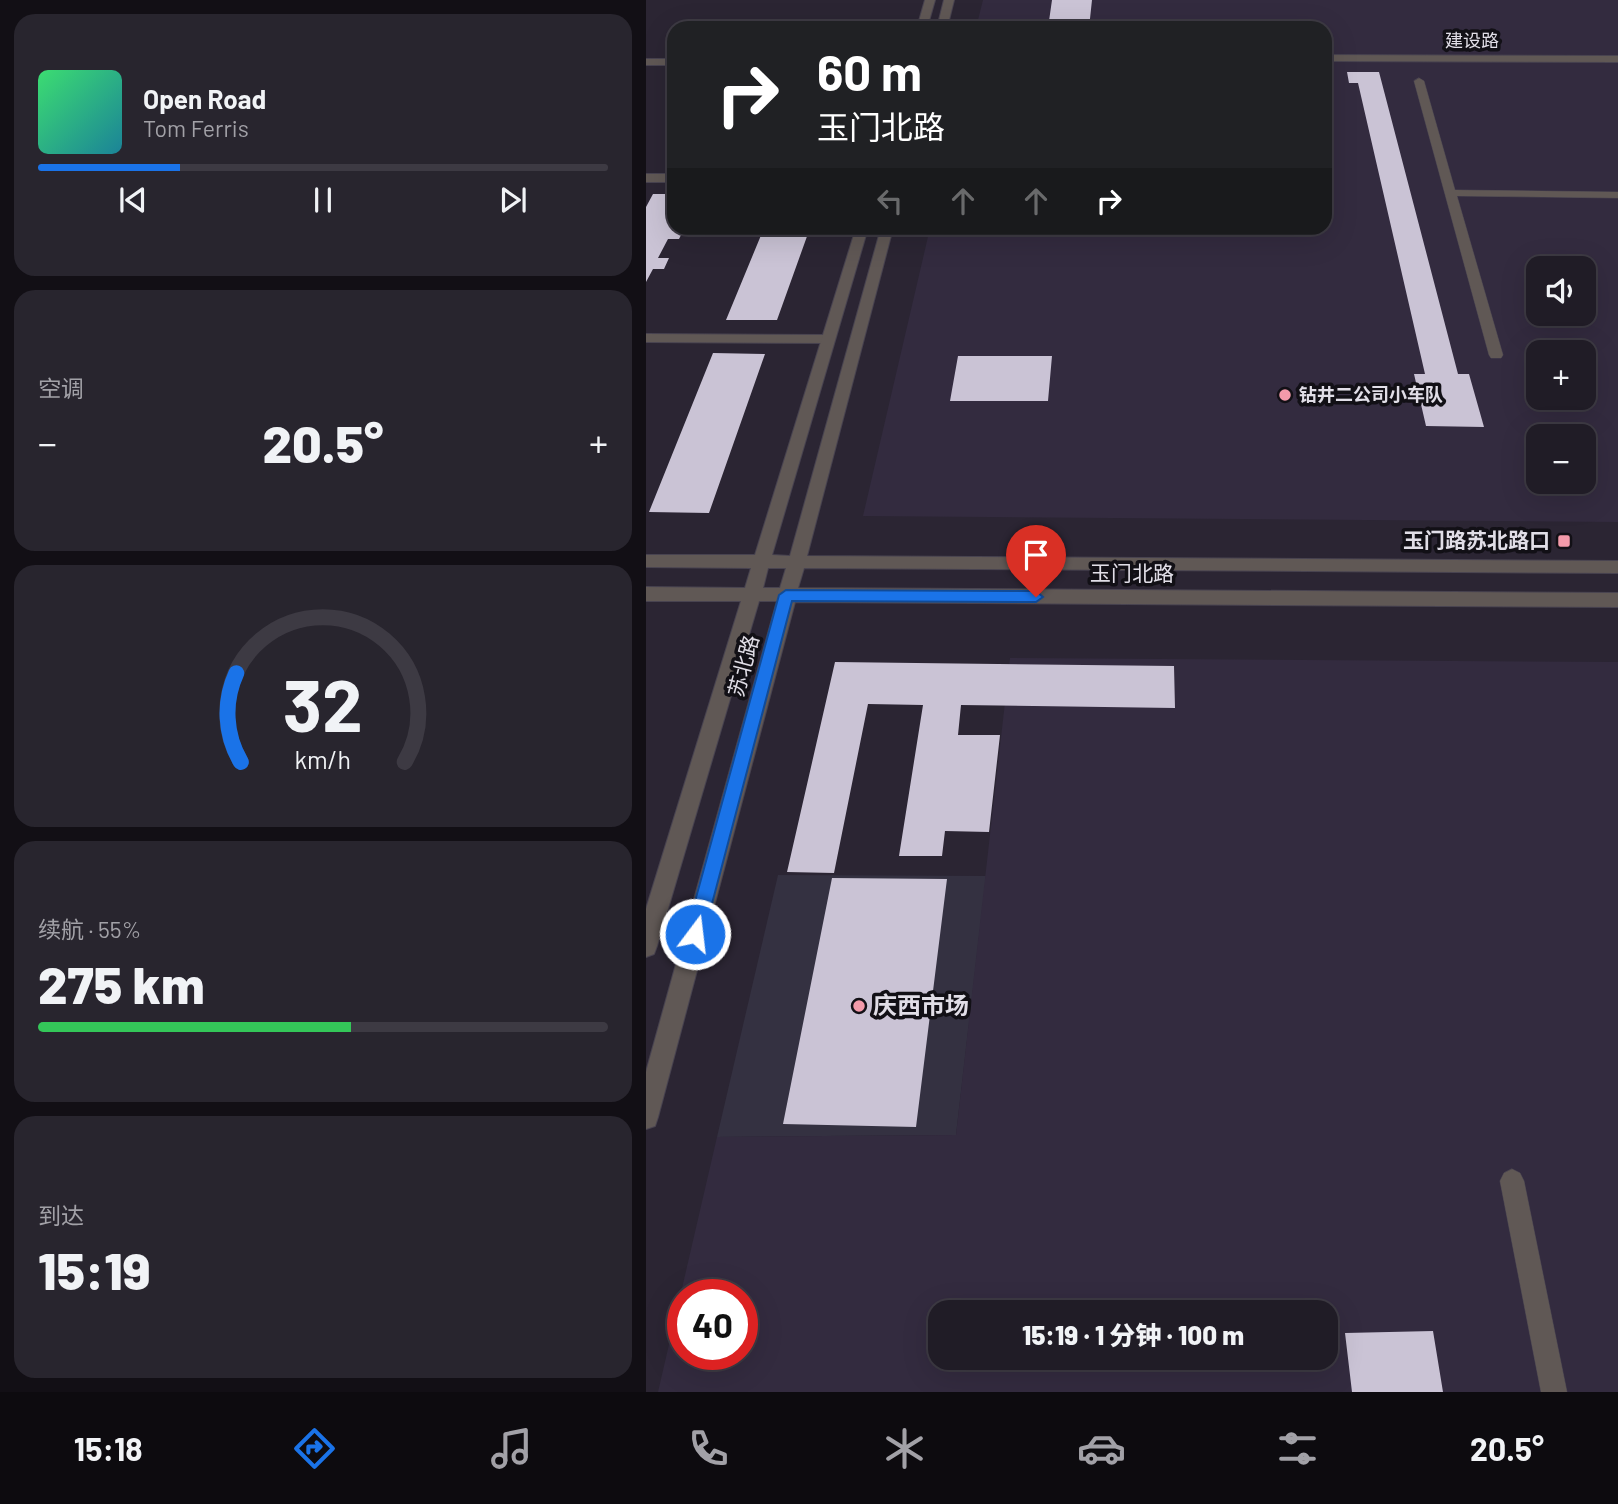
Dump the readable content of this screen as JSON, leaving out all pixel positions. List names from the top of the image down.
{
  "streets": {
    "street": ["建设路", "玉门北路", "苏北路"]
  },
  "crossings": [
    ["玉门北路", "苏北路"]
  ],
  "places": {
    "other": ["钻井二公司小车队", "庆西市场"],
    "transit": ["玉门路苏北路口"]
  },
  "page": {
    "turn": ["60 m", "玉门北路"],
    "song": ["Open Road", "Tom Ferris"],
    "map_buttons": ["+", "−"],
    "tile": [
      "空调",
      ["续航 · 55%", "275 km"],
      ["到达", "15:19"]
    ],
    "heat": ["−", "20.5°", "+"],
    "limit": "40",
    "trip": "15:19 · 1 分钟 · 100 m",
    "tabs": ["15:18", "20.5°"],
    "gauge": ["32", "km/h"]
  }
}
